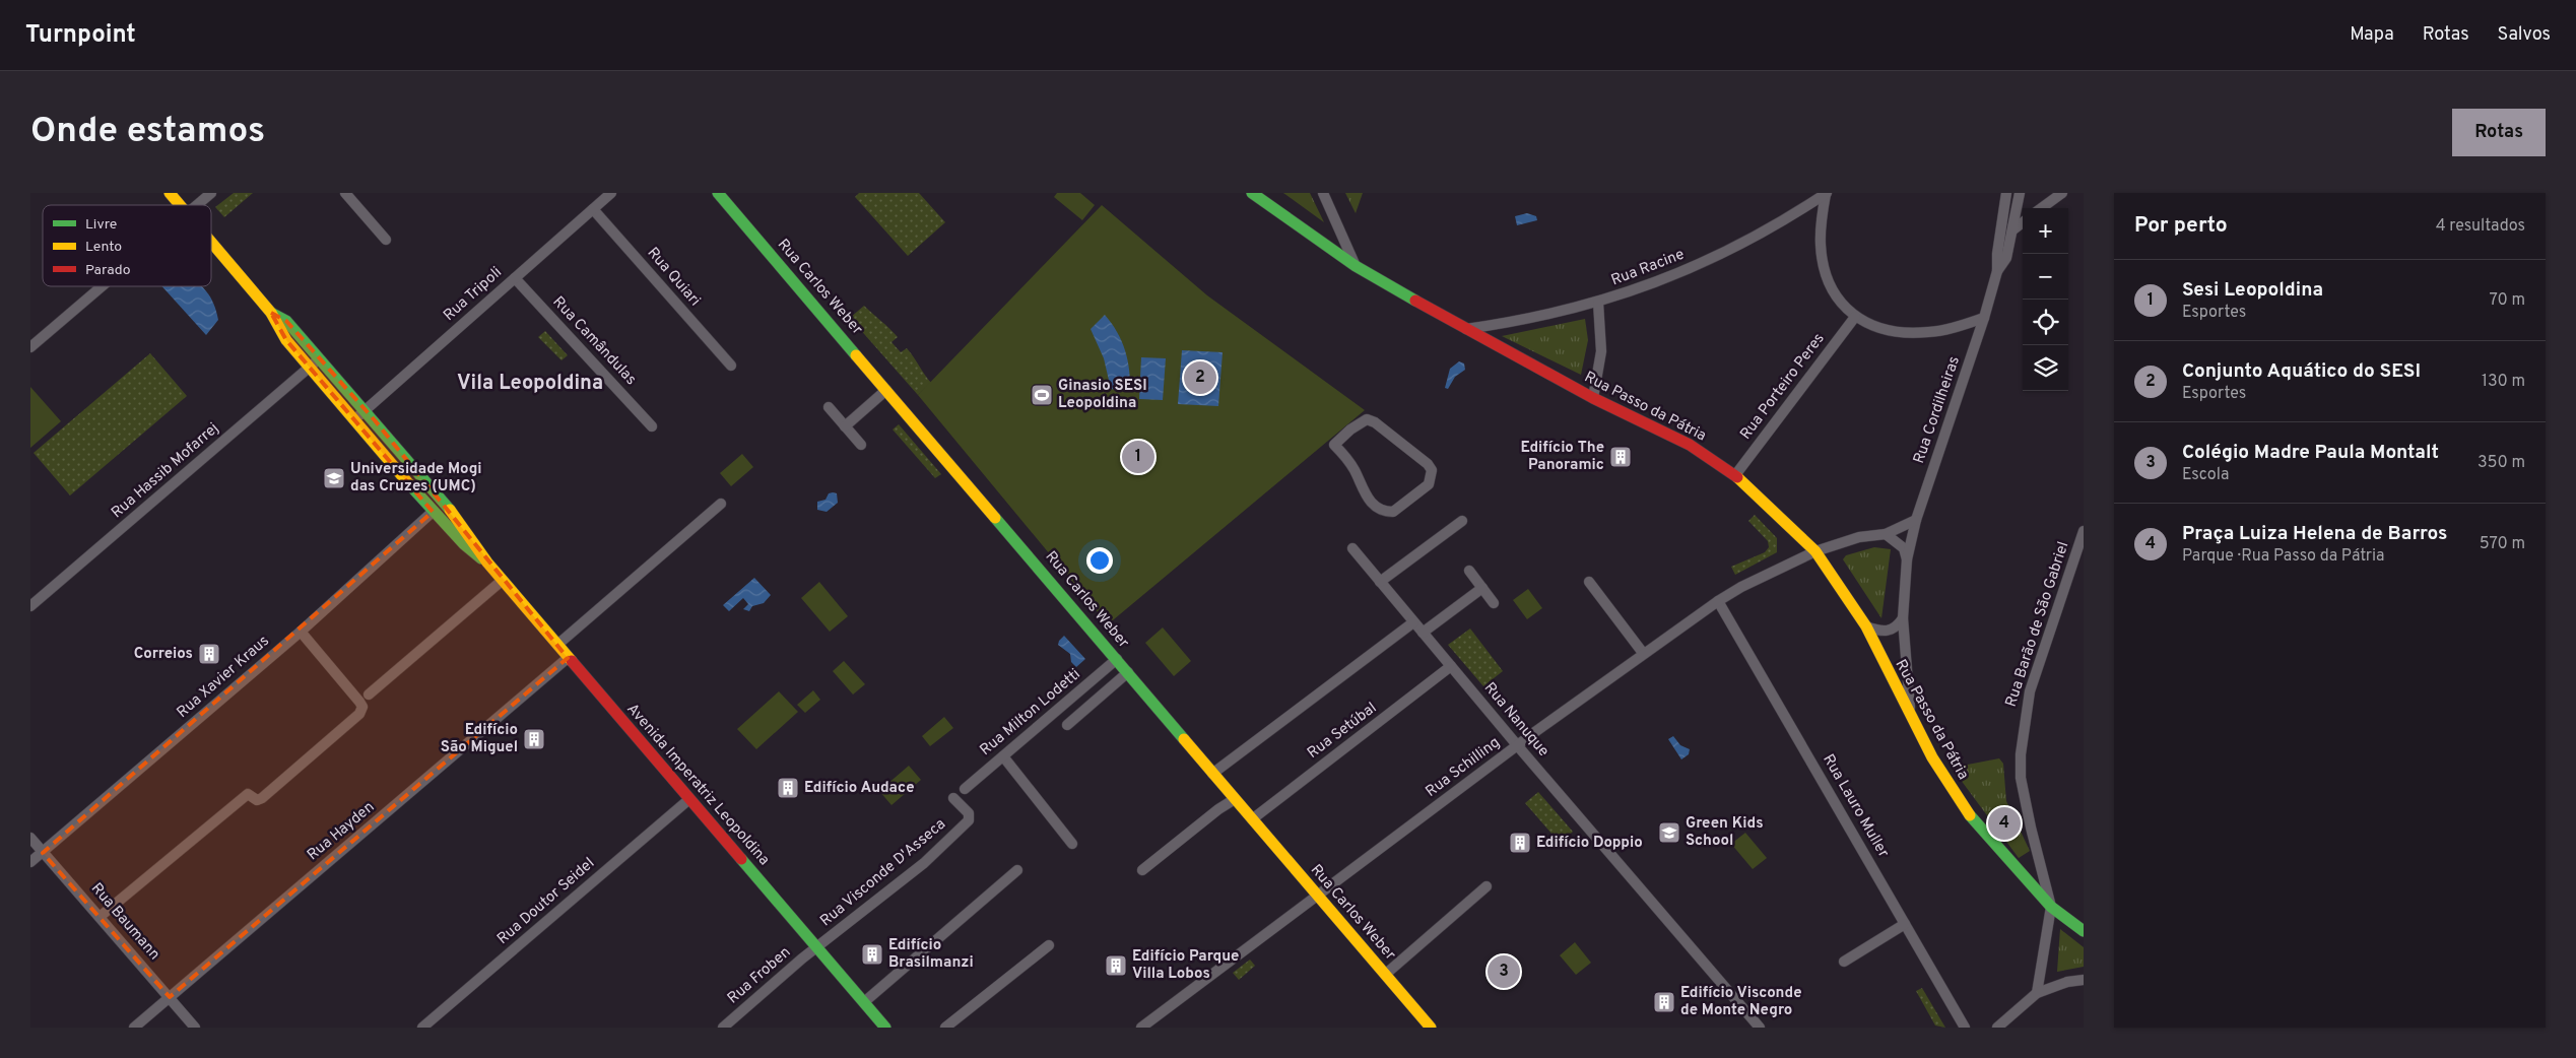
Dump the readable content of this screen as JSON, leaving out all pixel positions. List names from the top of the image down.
{
  "streets": {
    "street": [
      "Rua Racine",
      "Rua Quiari",
      "Rua Carlos Weber",
      "Rua Tripoli",
      "Rua Camândulas",
      "Rua Porteiro Peres",
      "Rua Passo da Pátria",
      "Rua Cordilheiras",
      "Rua Hassib Mofarrej",
      "Rua Barão de São Gabriel",
      "Rua Xavier Kraus",
      "Rua Milton Lodetti",
      "Rua Nanuque",
      "Rua Setúbal",
      "Rua Schilling",
      "Avenida Imperatriz Leopoldina",
      "Rua Lauro Muller",
      "Rua Hayden",
      "Rua Visconde D'Asseca",
      "Rua Doutor Seidel",
      "Rua Baumann",
      "Rua Froben"
    ]
  },
  "crossings": [
    ["Rua Racine", "Rua Passo da Pátria"],
    ["Rua Quiari", "Rua Tripoli"],
    ["Rua Carlos Weber", "Rua Milton Lodetti"],
    ["Rua Carlos Weber", "Rua Setúbal"],
    ["Rua Carlos Weber", "Rua Schilling"],
    ["Rua Tripoli", "Rua Camândulas"],
    ["Rua Tripoli", "Avenida Imperatriz Leopoldina"],
    ["Rua Porteiro Peres", "Rua Passo da Pátria"],
    ["Rua Passo da Pátria", "Rua Cordilheiras"],
    ["Rua Passo da Pátria", "Rua Barão de São Gabriel"],
    ["Rua Passo da Pátria", "Rua Schilling"],
    ["Rua Cordilheiras", "Rua Schilling"],
    ["Rua Hassib Mofarrej", "Avenida Imperatriz Leopoldina"],
    ["Rua Xavier Kraus", "Avenida Imperatriz Leopoldina"],
    ["Rua Xavier Kraus", "Rua Baumann"],
    ["Rua Nanuque", "Rua Setúbal"],
    ["Rua Nanuque", "Rua Schilling"],
    ["Rua Schilling", "Rua Lauro Muller"],
    ["Avenida Imperatriz Leopoldina", "Rua Hayden"],
    ["Avenida Imperatriz Leopoldina", "Rua Visconde D'Asseca"],
    ["Avenida Imperatriz Leopoldina", "Rua Doutor Seidel"],
    ["Avenida Imperatriz Leopoldina", "Rua Froben"],
    ["Rua Hayden", "Rua Baumann"],
    ["Rua Visconde D'Asseca", "Rua Froben"]
  ],
  "districts": ["Vila Leopoldina"],
  "places": {
    "sports": ["Ginasio SESI Leopoldina"],
    "building": [
      "Edifício The Panoramic",
      "Correios",
      "Edifício São Miguel",
      "Edifício Audace",
      "Edifício Doppio",
      "Edifício Brasilmanzi",
      "Edifício Parque Villa Lobos",
      "Edifício Visconde de Monte Negro"
    ],
    "school or university": ["Universidade Mogi das Cruzes (UMC)", "Green Kids School"]
  },
  "legend": ["Livre", "Lento", "Parado"],
  "page": {
    "header": "Turnpoint",
    "nav": ["Mapa", "Rotas", "Salvos"],
    "buttons": "Rotas",
    "title": "Onde estamos",
    "heading": ["Por perto", "4 resultados"],
    "map_buttons": ["+", "−"],
    "list": [
      {
        "mark": "1",
        "name": "Sesi Leopoldina",
        "note": "Esportes",
        "value": "70 m"
      },
      {
        "mark": "2",
        "name": "Conjunto Aquático do SESI",
        "note": "Esportes",
        "value": "130 m"
      },
      {
        "mark": "3",
        "name": "Colégio Madre Paula Montalt",
        "note": "Escola",
        "value": "350 m"
      },
      {
        "mark": "4",
        "name": "Praça Luiza Helena de Barros",
        "note": "Parque · Rua Passo da Pátria",
        "value": "570 m"
      }
    ],
    "pins": [
      "2",
      "1",
      "4",
      "3"
    ]
  }
}
